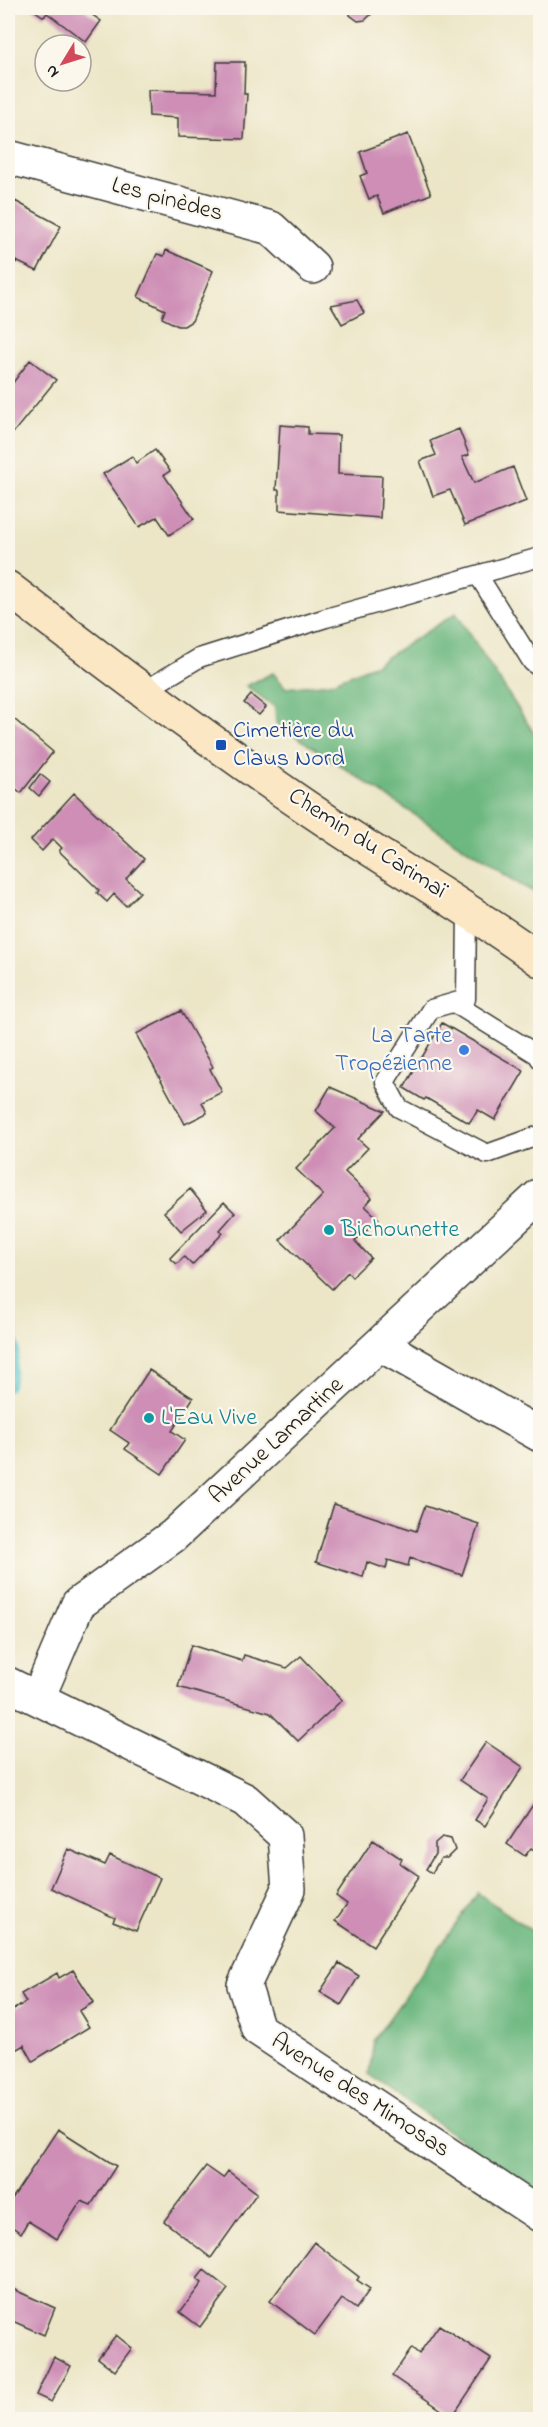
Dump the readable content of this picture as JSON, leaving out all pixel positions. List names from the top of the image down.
{
  "streets": {
    "main road": ["Chemin du Carimaï"],
    "street": ["Les pinèdes", "Avenue Lamartine", "Avenue des Mimosas"]
  },
  "crossings": [
    ["Avenue Lamartine", "Avenue des Mimosas"]
  ],
  "places": {
    "transit": ["Cimetière du Claus Nord"],
    "other": ["La Tarte Tropézienne", "Bichounette", "L'Eau Vive"]
  },
  "north": "bottom left"
}
